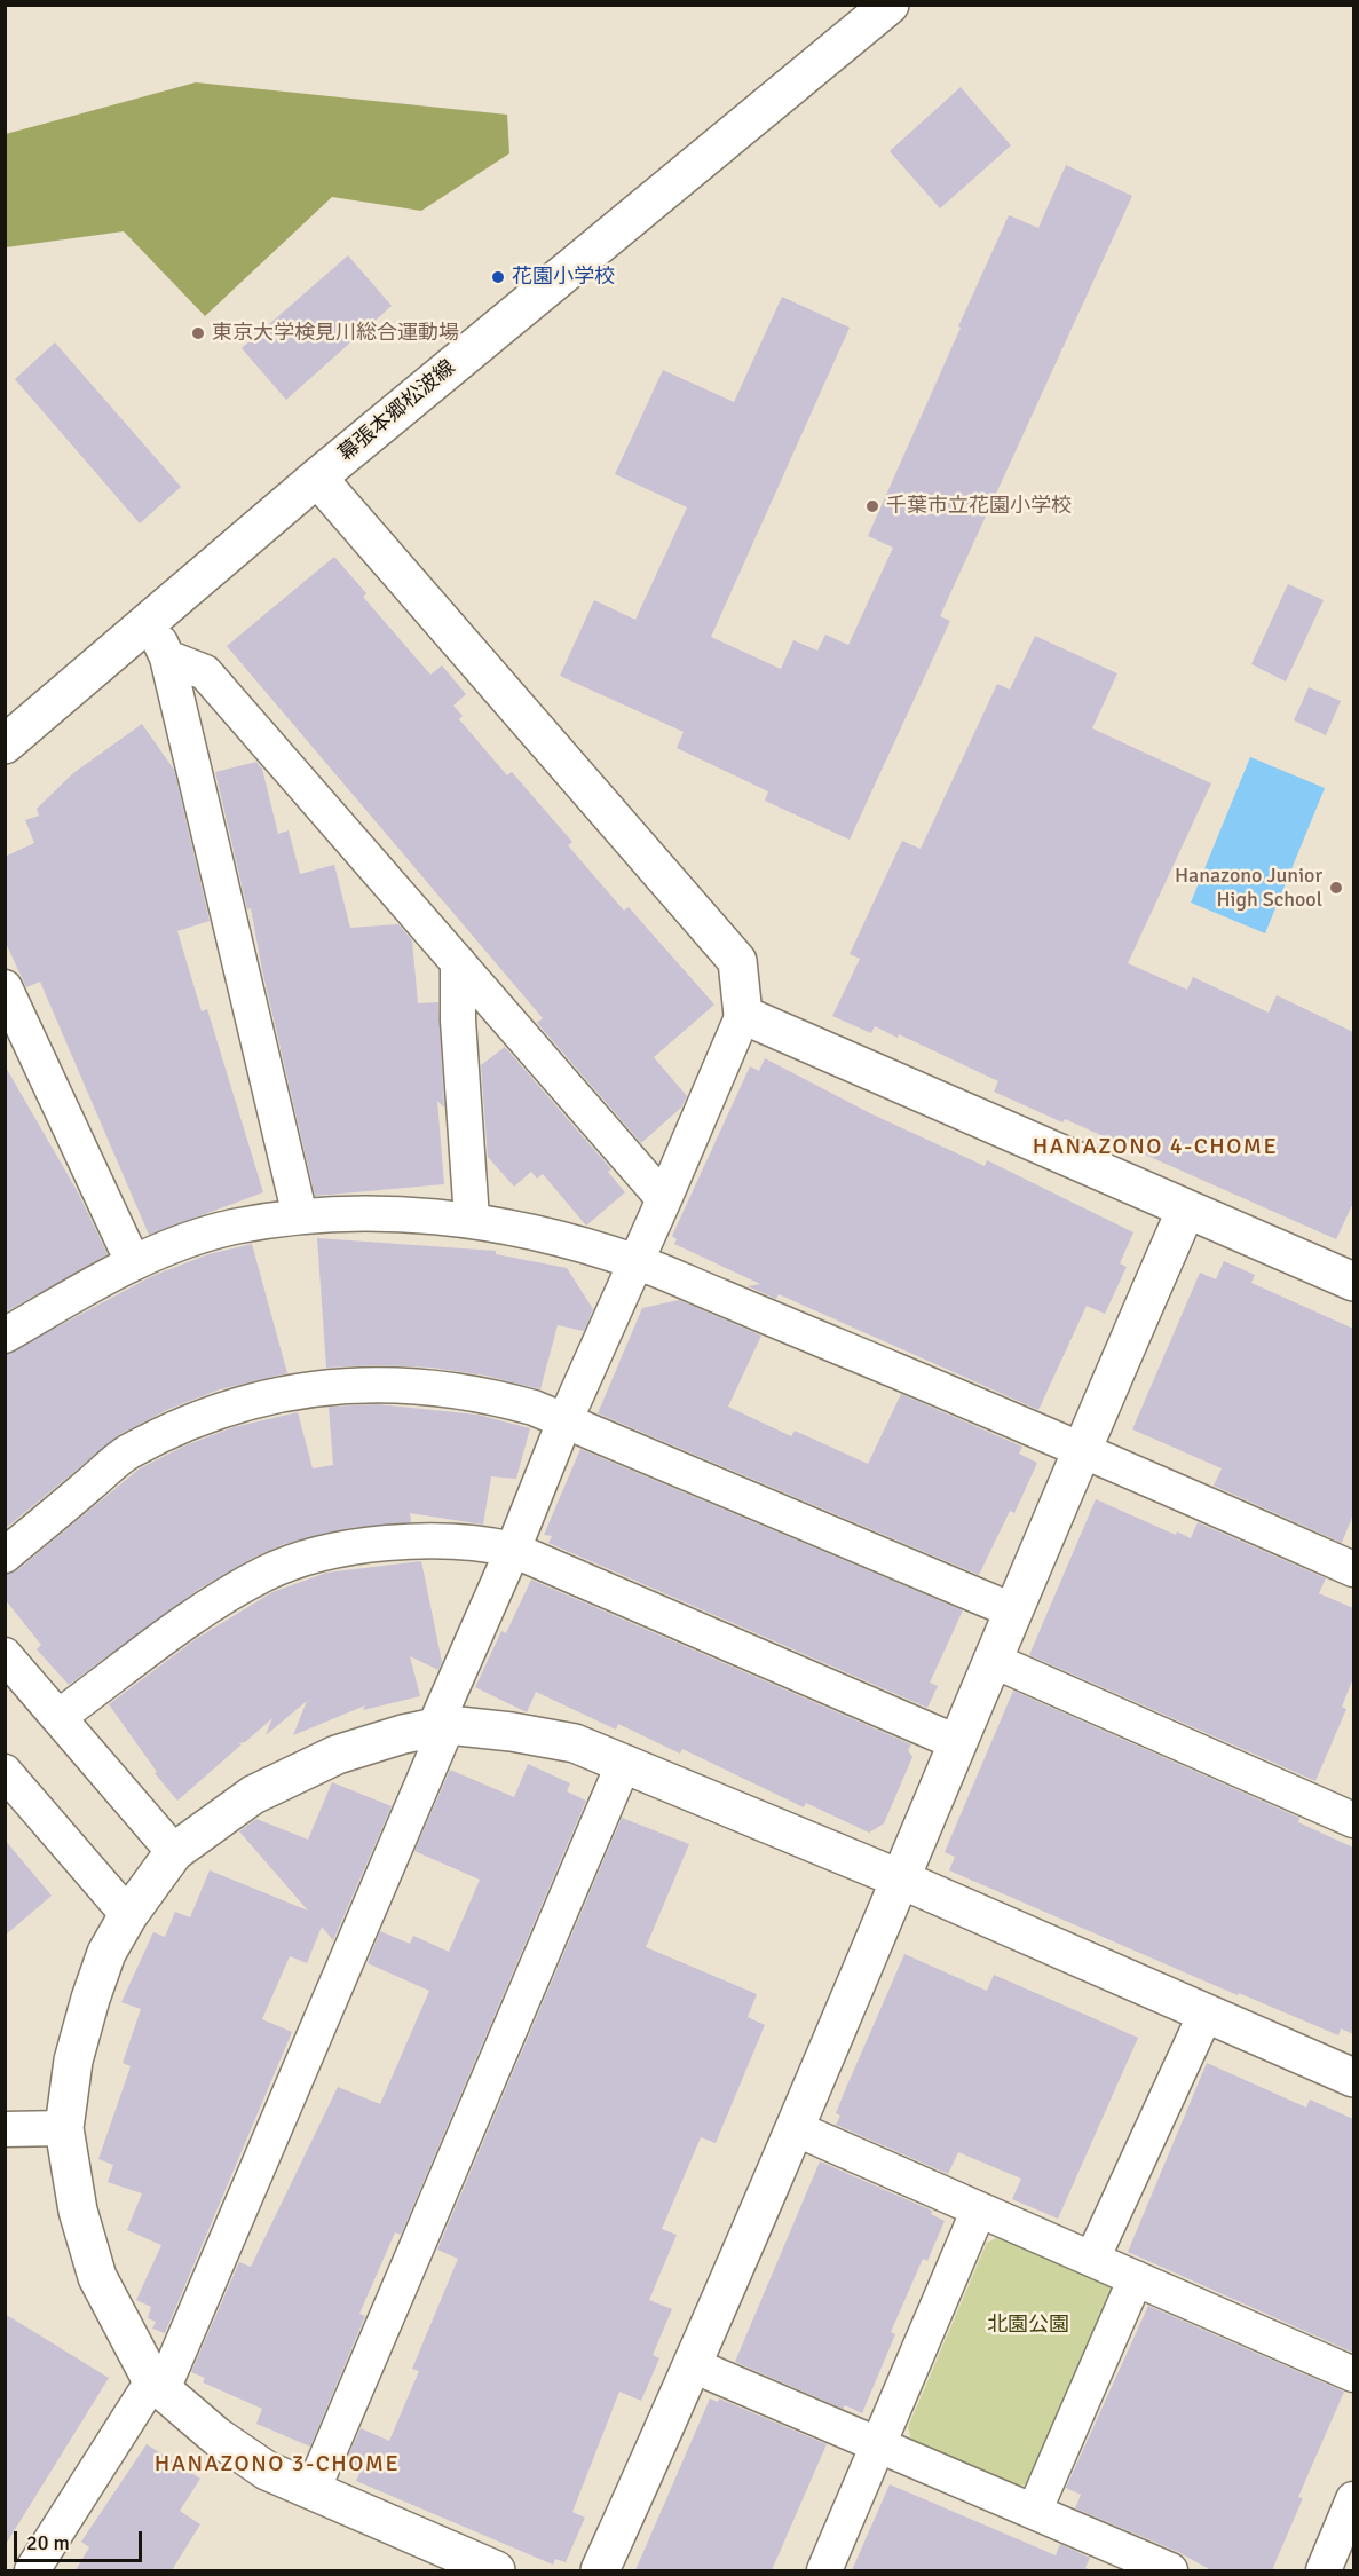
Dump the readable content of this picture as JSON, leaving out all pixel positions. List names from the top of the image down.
{
  "streets": {
    "street": ["幕張本郷松波線"]
  },
  "districts": ["HANAZONO 4-CHOME", "HANAZONO 3-CHOME"],
  "parks": ["北園公園"],
  "places": [
    "花園小学校",
    "東京大学検見川総合運動場",
    "千葉市立花園小学校",
    "Hanazono Junior High School"
  ],
  "scale_bar": "20 m"
}
